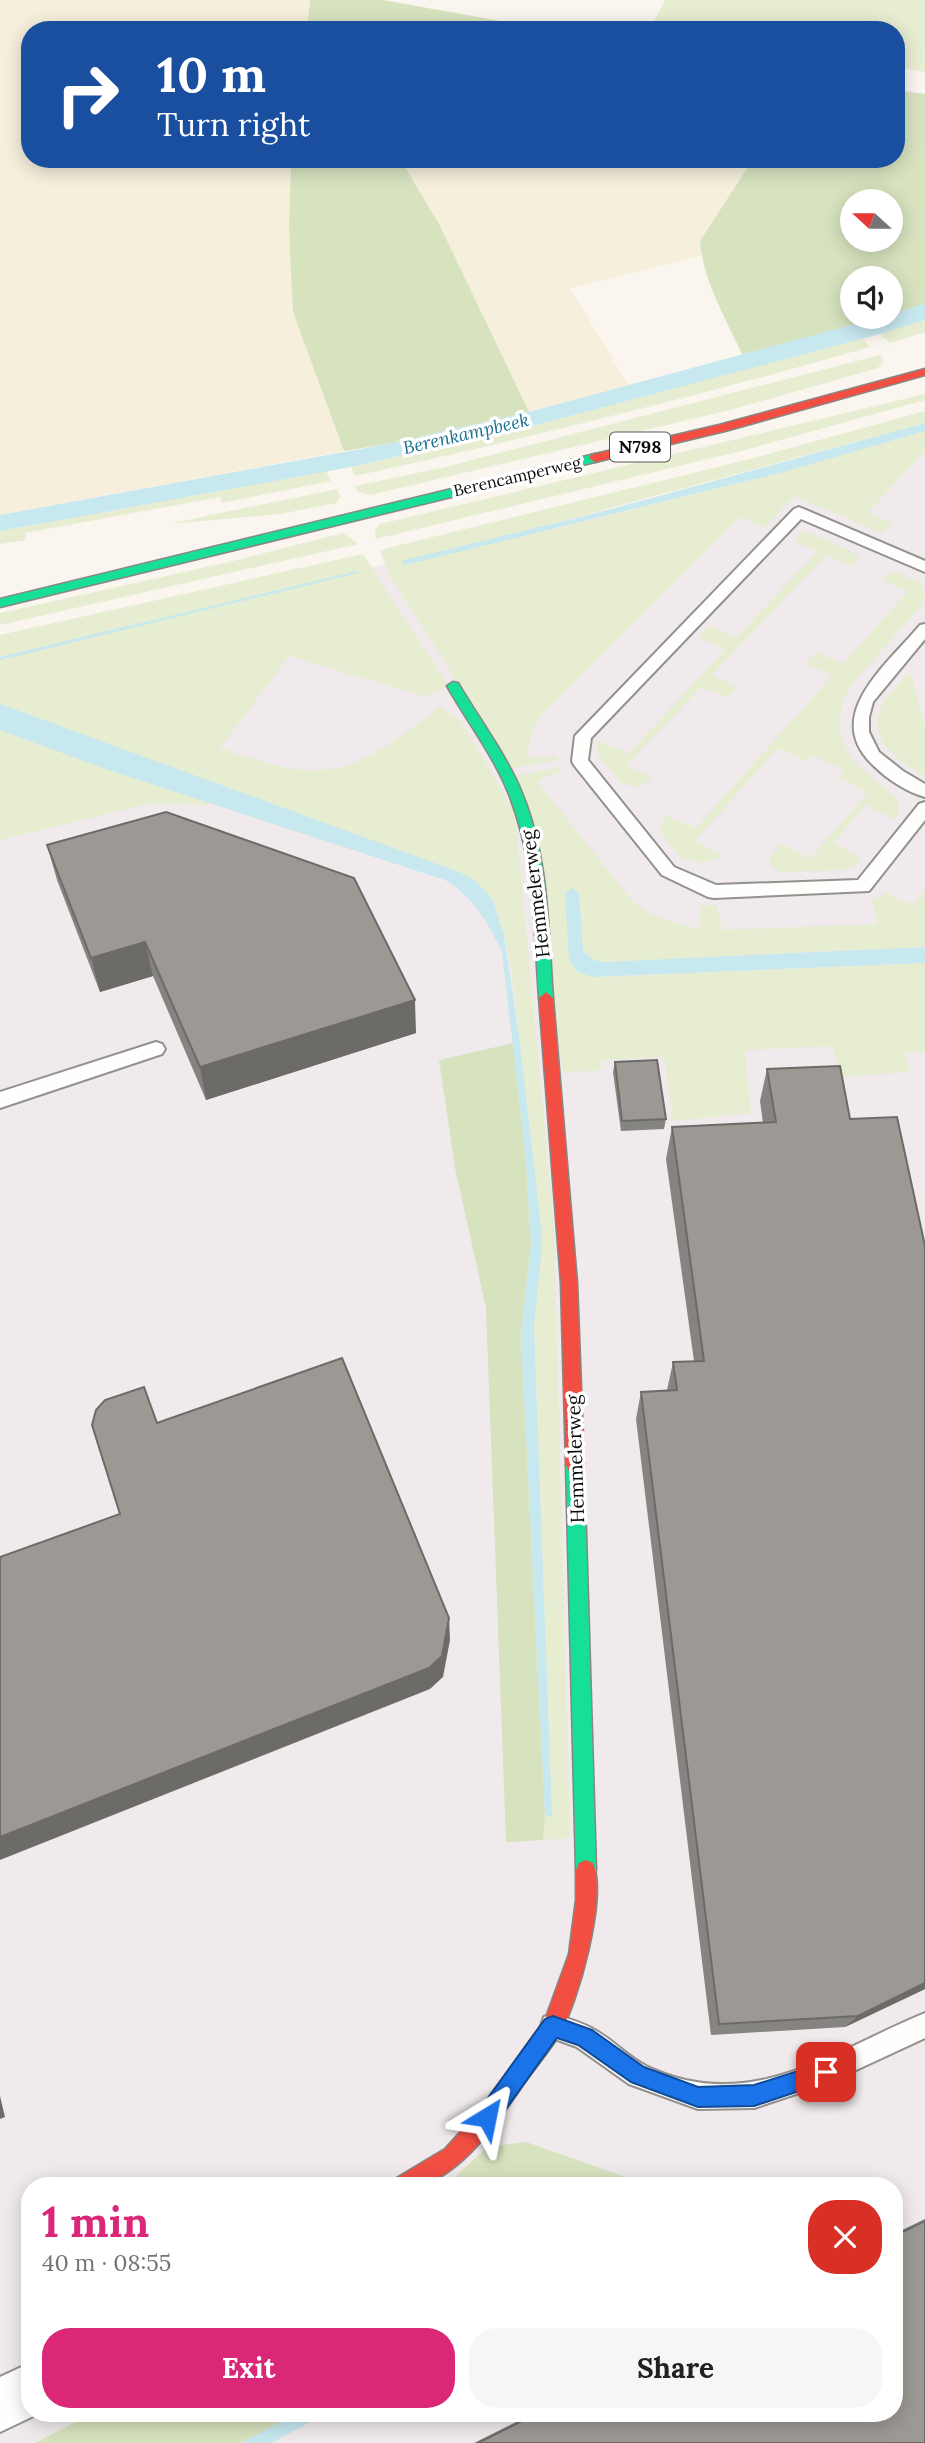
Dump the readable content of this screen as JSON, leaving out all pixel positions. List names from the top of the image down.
{
  "streets": {
    "street": ["N798", "Berencamperweg", "Hemmelerweg"]
  },
  "water": ["Berenkampbeek"],
  "north": "left",
  "page": {
    "turn": ["10 m", "Turn right"],
    "heading": ["1 min", "40 m · 08:55"],
    "buttons": ["Exit", "Share"]
  }
}
